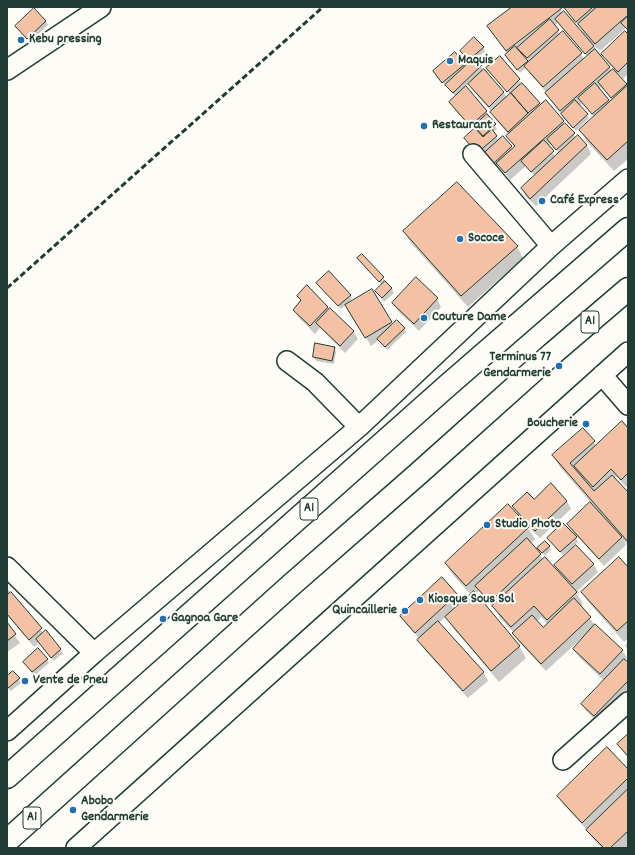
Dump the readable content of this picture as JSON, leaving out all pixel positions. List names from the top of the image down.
{
  "streets": {
    "main road": ["A1"]
  },
  "places": [
    "Kebu pressing",
    "Maquis",
    "Restaurant",
    "Café Express",
    "Sococe",
    "Couture Dame",
    "Terminus 77 Gendarmerie",
    "Boucherie",
    "Studio Photo",
    "Kiosque Sous Sol",
    "Quincaillerie",
    "Gagnoa Gare",
    "Vente de Pneu",
    "Abobo Gendarmerie"
  ]
}
